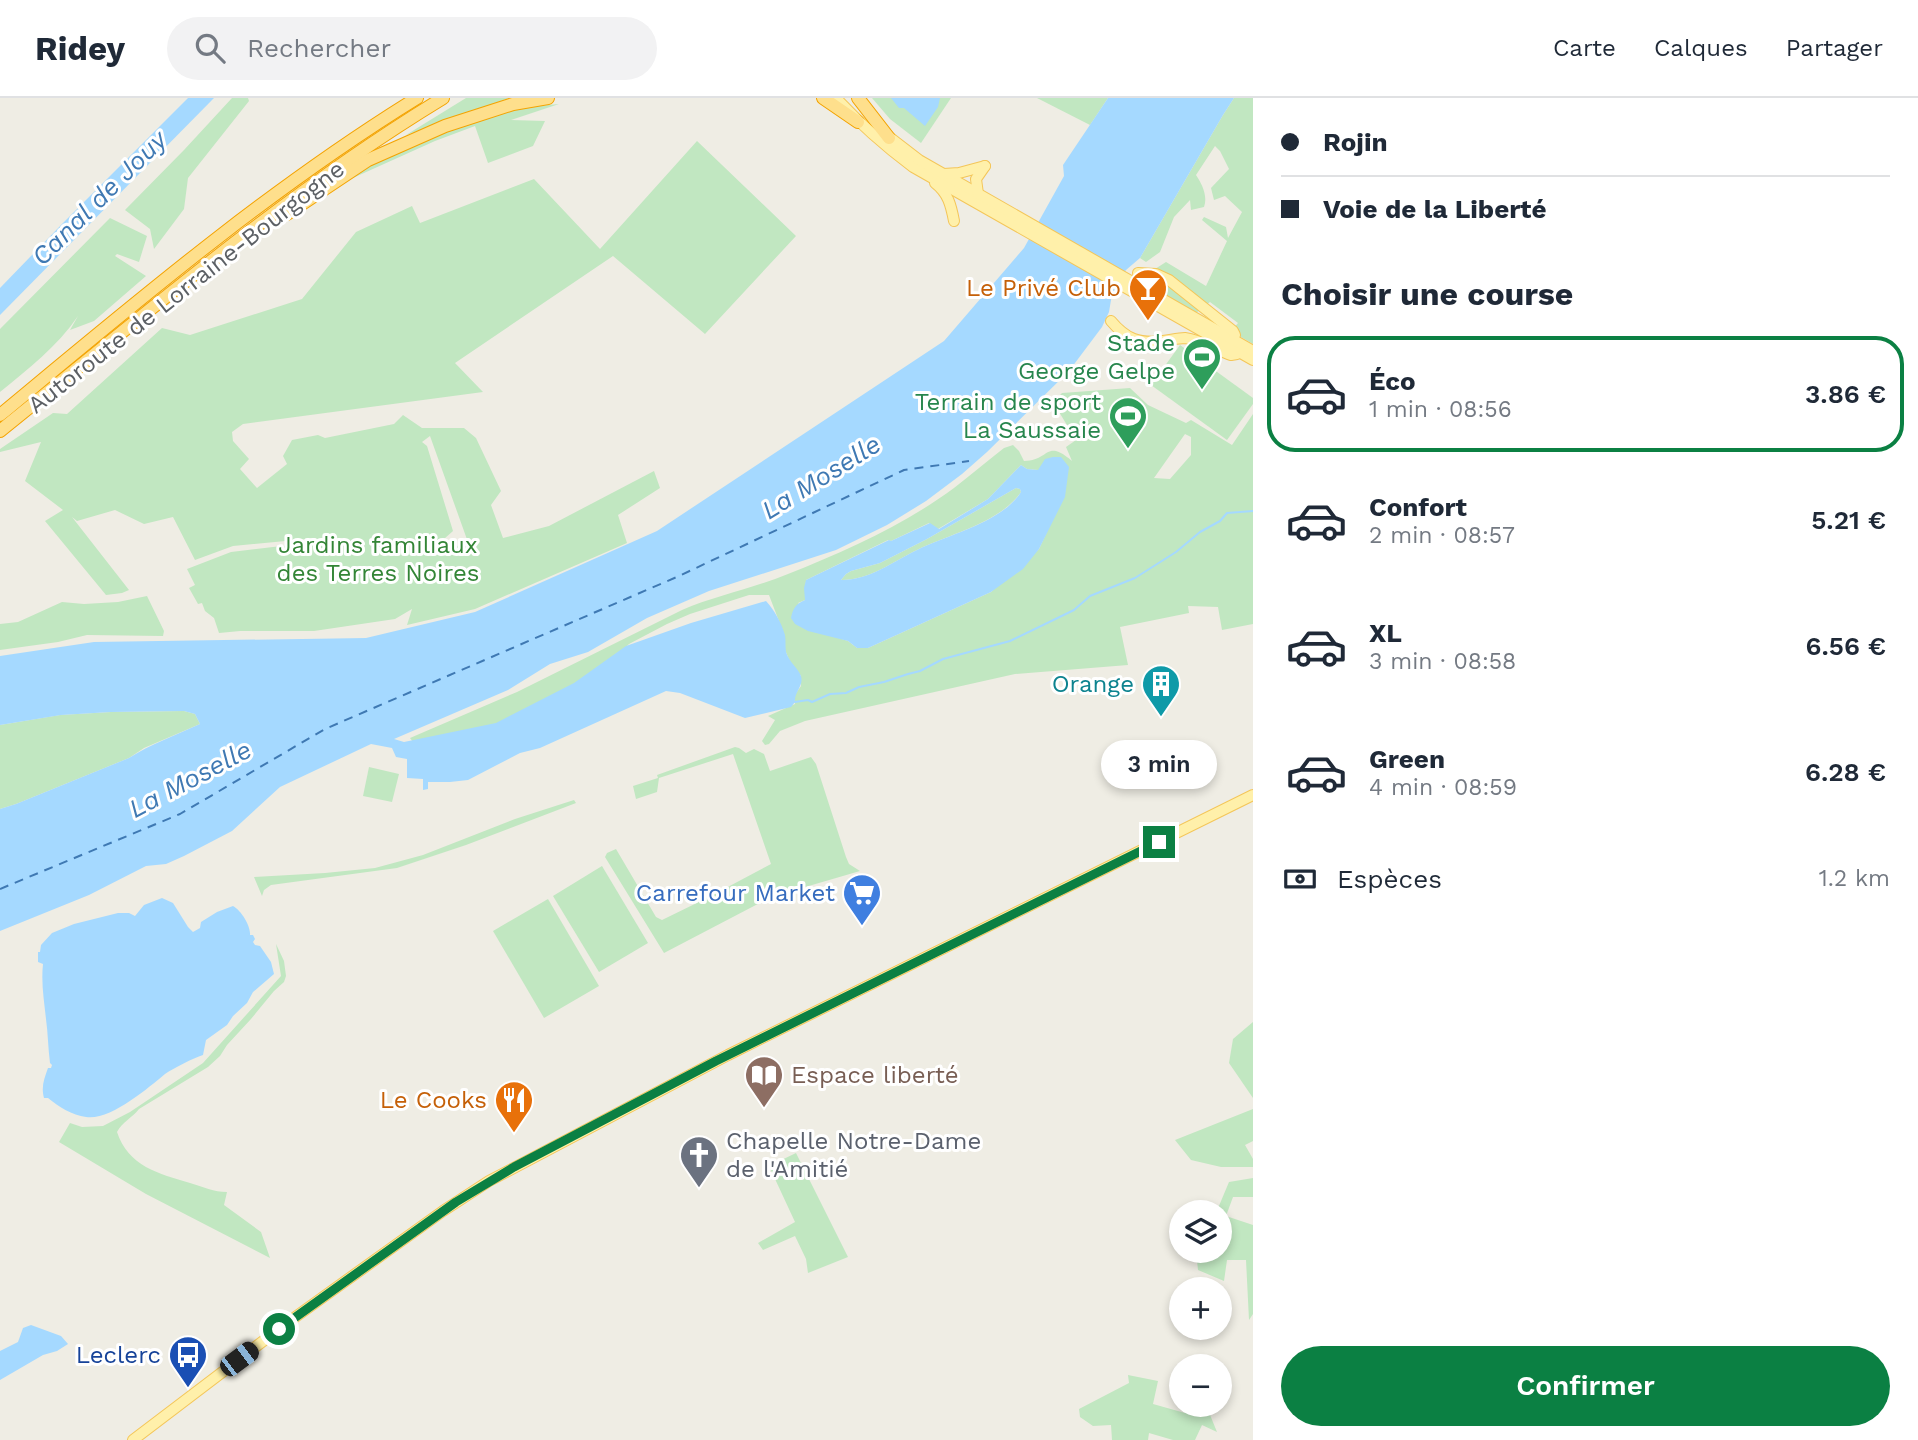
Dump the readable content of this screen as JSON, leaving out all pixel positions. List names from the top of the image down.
{
  "streets": {
    "highway": ["Autoroute de Lorraine-Bourgogne"]
  },
  "water": ["Canal de Jouy", "La Moselle"],
  "parks": ["Jardins familiaux des Terres Noires"],
  "places": {
    "bar": ["Le Privé Club"],
    "sports": ["Stade George Gelpe", "Terrain de sport La Saussaie"],
    "building": ["Orange"],
    "supermarket": ["Carrefour Market"],
    "library": ["Espace liberté"],
    "restaurant": ["Le Cooks"],
    "church": ["Chapelle Notre-Dame de l'Amitié"],
    "bus stop": ["Leclerc"]
  },
  "page": {
    "header": "Ridey",
    "search": "Rechercher",
    "nav": ["Carte", "Calques", "Partager"],
    "banner": ["Rojin", "Voie de la Liberté"],
    "heading": "Choisir une course",
    "list": [
      {
        "name": "Éco",
        "note": "1 min · 08:56",
        "value": "3.86 €"
      },
      {
        "name": "Confort",
        "note": "2 min · 08:57",
        "value": "5.21 €"
      },
      {
        "name": "XL",
        "note": "3 min · 08:58",
        "value": "6.56 €"
      },
      {
        "name": "Green",
        "note": "4 min · 08:59",
        "value": "6.28 €"
      }
    ],
    "bubble": "3 min",
    "pay": ["Espèces", "1.2 km"],
    "map_buttons": ["+", "−"],
    "buttons": "Confirmer"
  }
}
